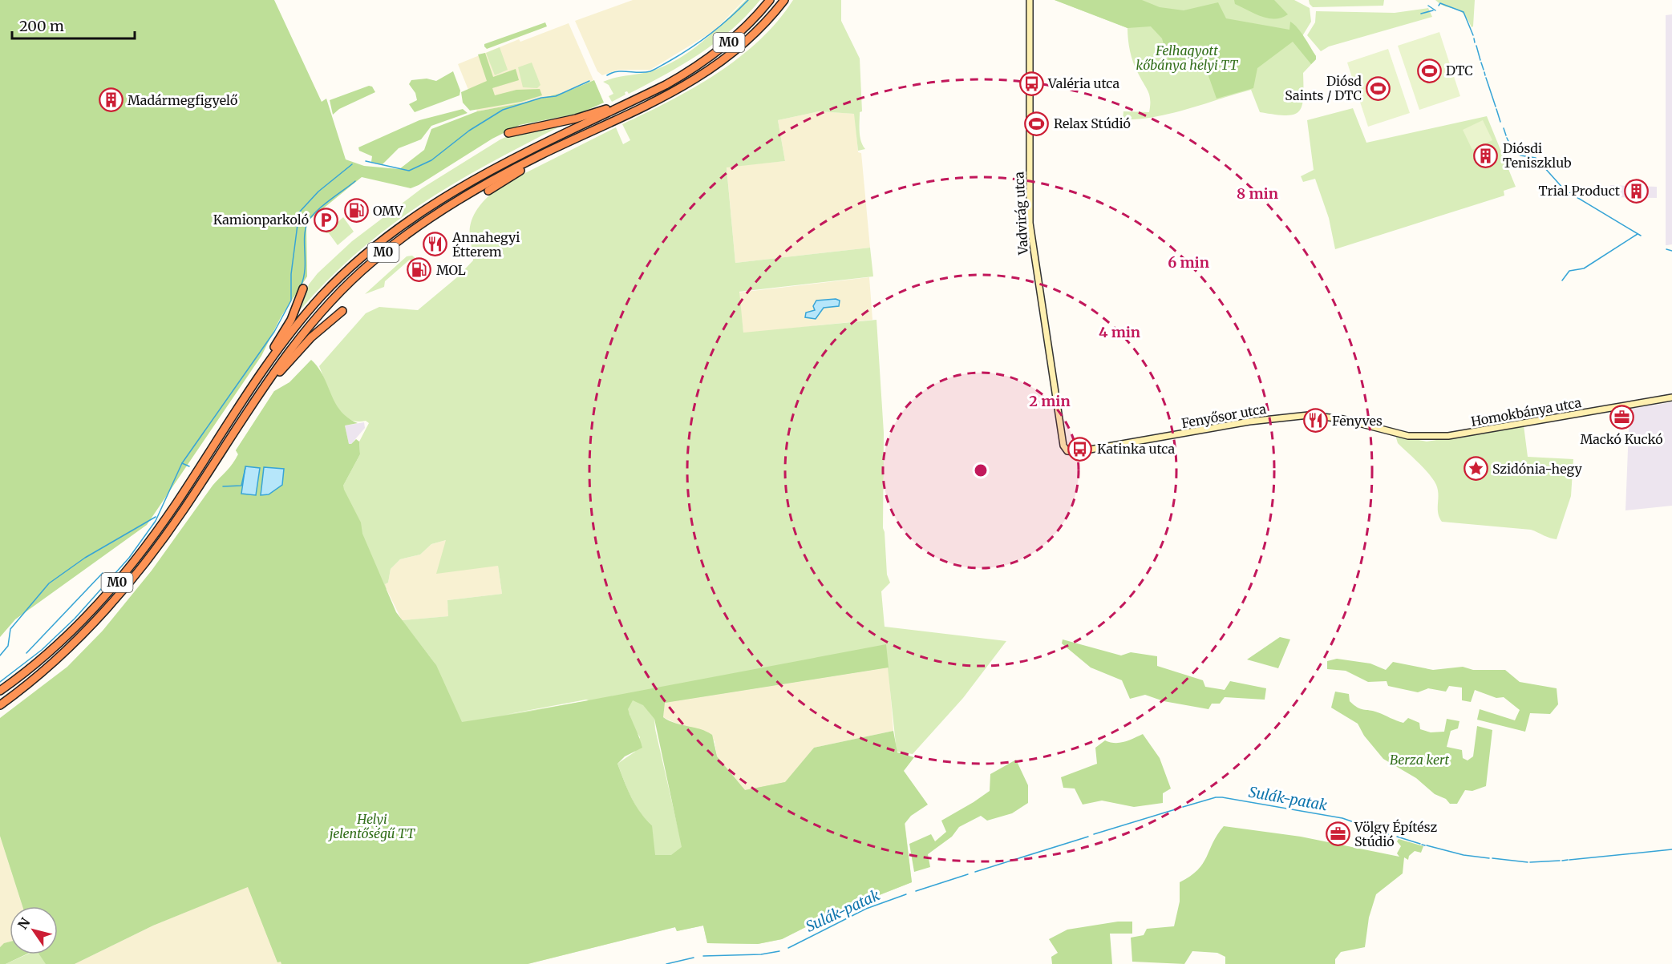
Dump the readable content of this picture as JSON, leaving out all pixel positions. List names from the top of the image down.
{
  "streets": {
    "highway": ["M0"],
    "street": ["Vadvirág utca", "Homokbánya utca", "Fenyősor utca"]
  },
  "crossings": [
    ["Vadvirág utca", "Fenyősor utca"],
    ["Homokbánya utca", "Fenyősor utca"]
  ],
  "water": ["Sulák-patak"],
  "parks": ["Felhagyott kőbánya helyi TT", "Berza kert", "Helyi jelentőségű TT"],
  "places": {
    "sports": ["DTC", "Diósd Saints / DTC", "Relax Stúdió"],
    "bus stop": ["Valéria utca", "Katinka utca"],
    "building": ["Madármegfigyelő", "Diósdi Teniszklub", "Trial Product"],
    "fuel station": ["OMV", "MOL"],
    "parking": ["Kamionparkoló"],
    "restaurant": ["Annahegyi Étterem", "Fenyves"],
    "office": ["Mackó Kuckó", "Völgy Építész Stúdió"],
    "place": ["Szidónia-hegy"]
  },
  "scale_bar": "200 m",
  "north": "top left",
  "rings": [
    "8 min",
    "6 min",
    "4 min",
    "2 min"
  ]
}
